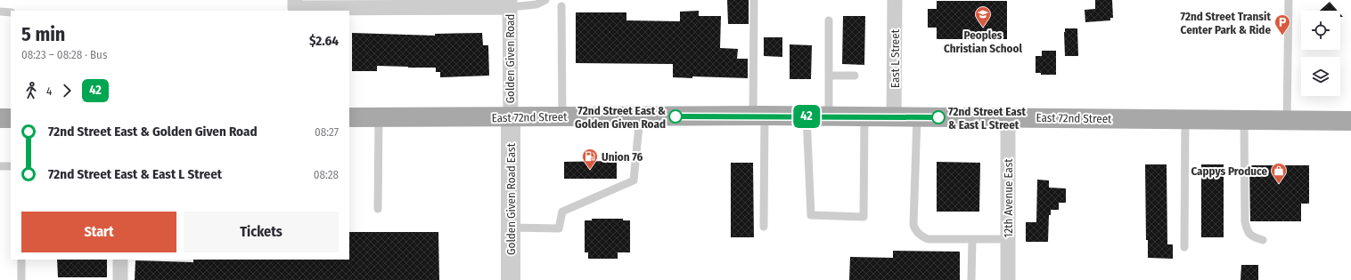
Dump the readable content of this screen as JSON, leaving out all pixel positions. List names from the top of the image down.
{
  "streets": {
    "main road": ["East 72nd Street"],
    "street": [
      "Golden Given Road",
      "East L Street",
      "12th Avenue East",
      "Golden Given Road East"
    ]
  },
  "crossings": [
    ["Golden Given Road", "East 72nd Street"],
    ["Golden Given Road", "Golden Given Road East"],
    ["East L Street", "East 72nd Street"],
    ["East 72nd Street", "12th Avenue East"],
    ["East 72nd Street", "Golden Given Road East"]
  ],
  "places": {
    "school or university": ["Peoples Christian School"],
    "parking": ["72nd Street Transit Center Park & Ride"],
    "other": ["72nd Street East & Golden Given Road", "72nd Street East & East L Street"],
    "fuel station": ["Union 76"],
    "shop": ["Cappys Produce"]
  },
  "lines": ["bus line 42"],
  "page": {
    "on_map": "42",
    "heading": ["5 min", "08:23 – 08:28 · Bus", "$2.64"],
    "legs": ["4", "42"],
    "list": [
      {
        "name": "72nd Street East & Golden Given Road",
        "value": "08:27"
      },
      {
        "name": "72nd Street East & East L Street",
        "value": "08:28"
      }
    ],
    "buttons": ["Start", "Tickets"]
  }
}
